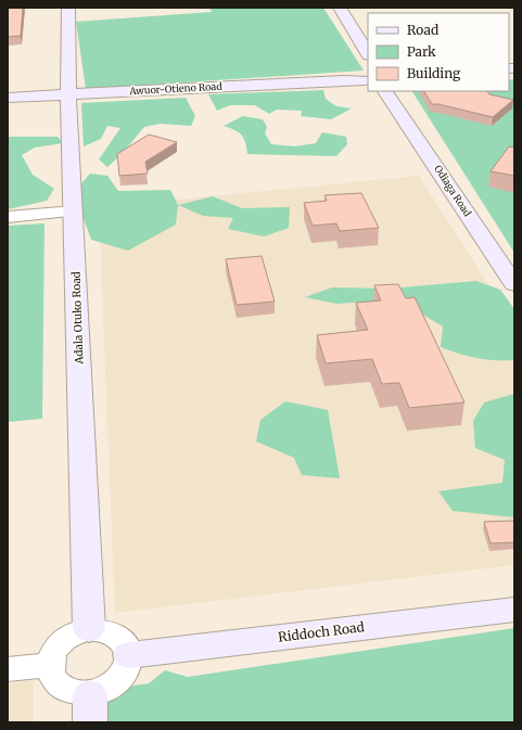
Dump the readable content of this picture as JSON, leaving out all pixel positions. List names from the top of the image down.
{
  "streets": {
    "street": [
      "Awuor-Otieno Road",
      "Odiaga Road",
      "Adala Otuko Road",
      "Riddoch Road"
    ]
  },
  "crossings": [
    ["Awuor-Otieno Road", "Adala Otuko Road"],
    ["Adala Otuko Road", "Riddoch Road"]
  ],
  "legend": ["Road", "Park", "Building"]
}
